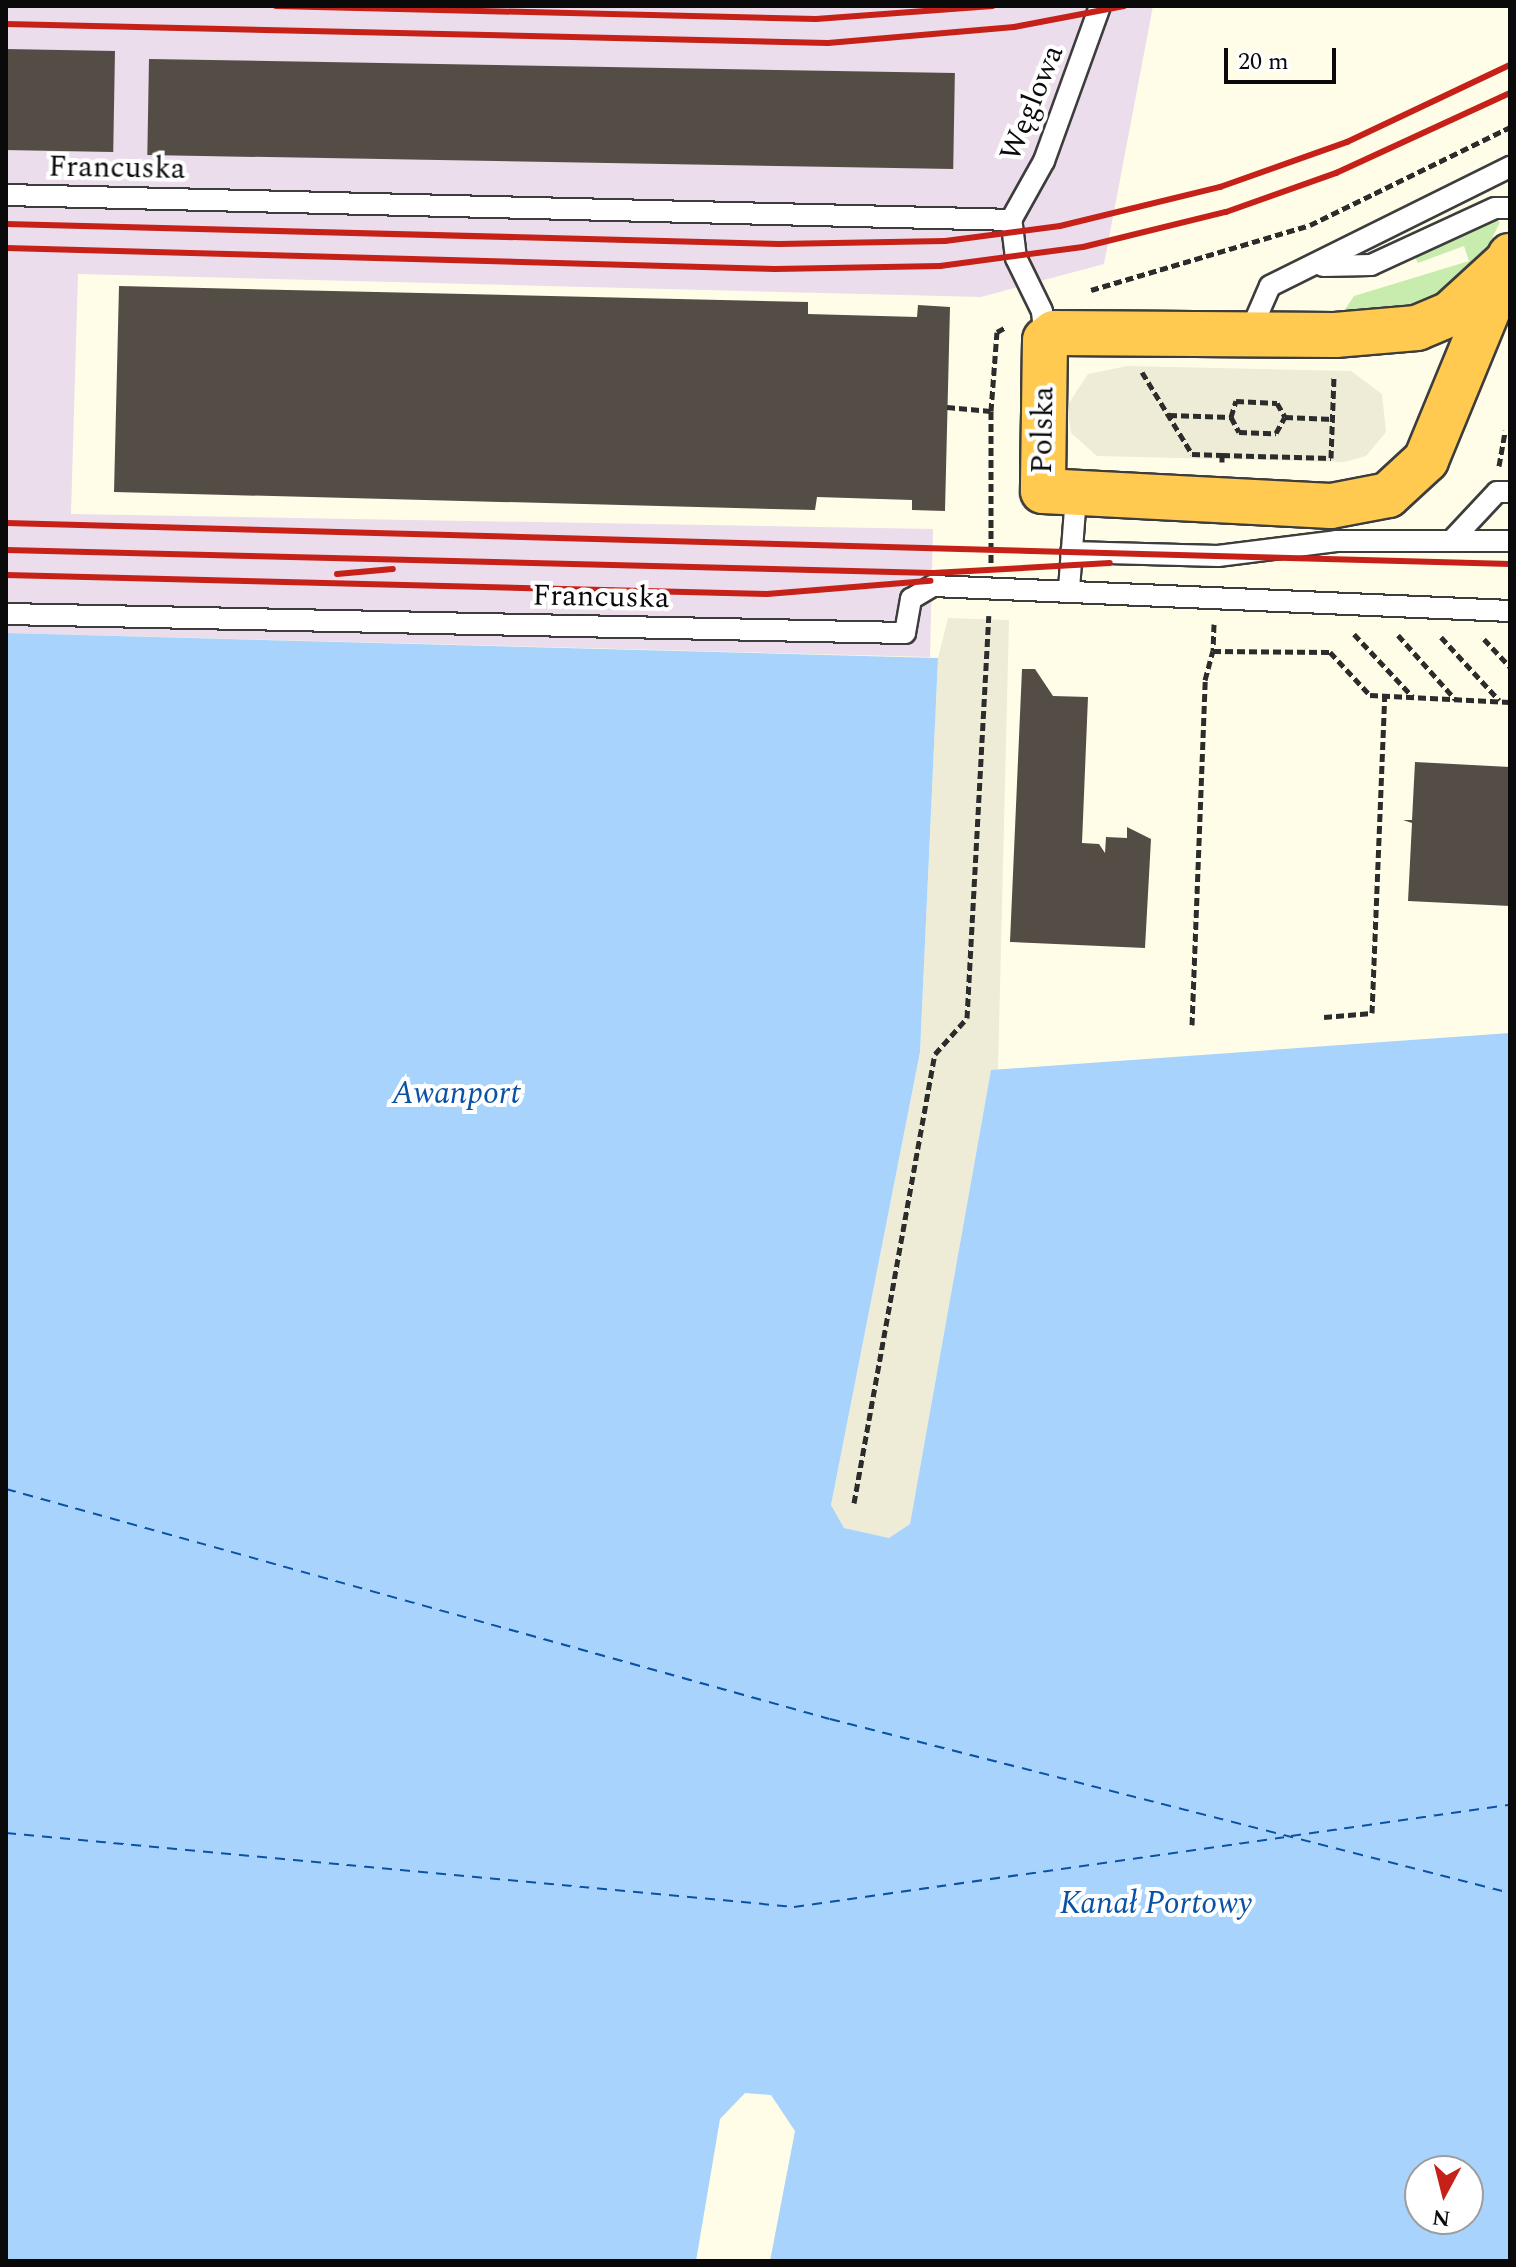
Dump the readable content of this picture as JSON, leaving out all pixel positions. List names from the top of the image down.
{
  "streets": {
    "highway": ["Polska"],
    "lane": ["Węglowa", "Francuska"]
  },
  "crossings": [
    ["Węglowa", "Francuska"]
  ],
  "water": ["Awanport", "Kanał Portowy"],
  "scale_bar": "20 m",
  "north": "bottom"
}
